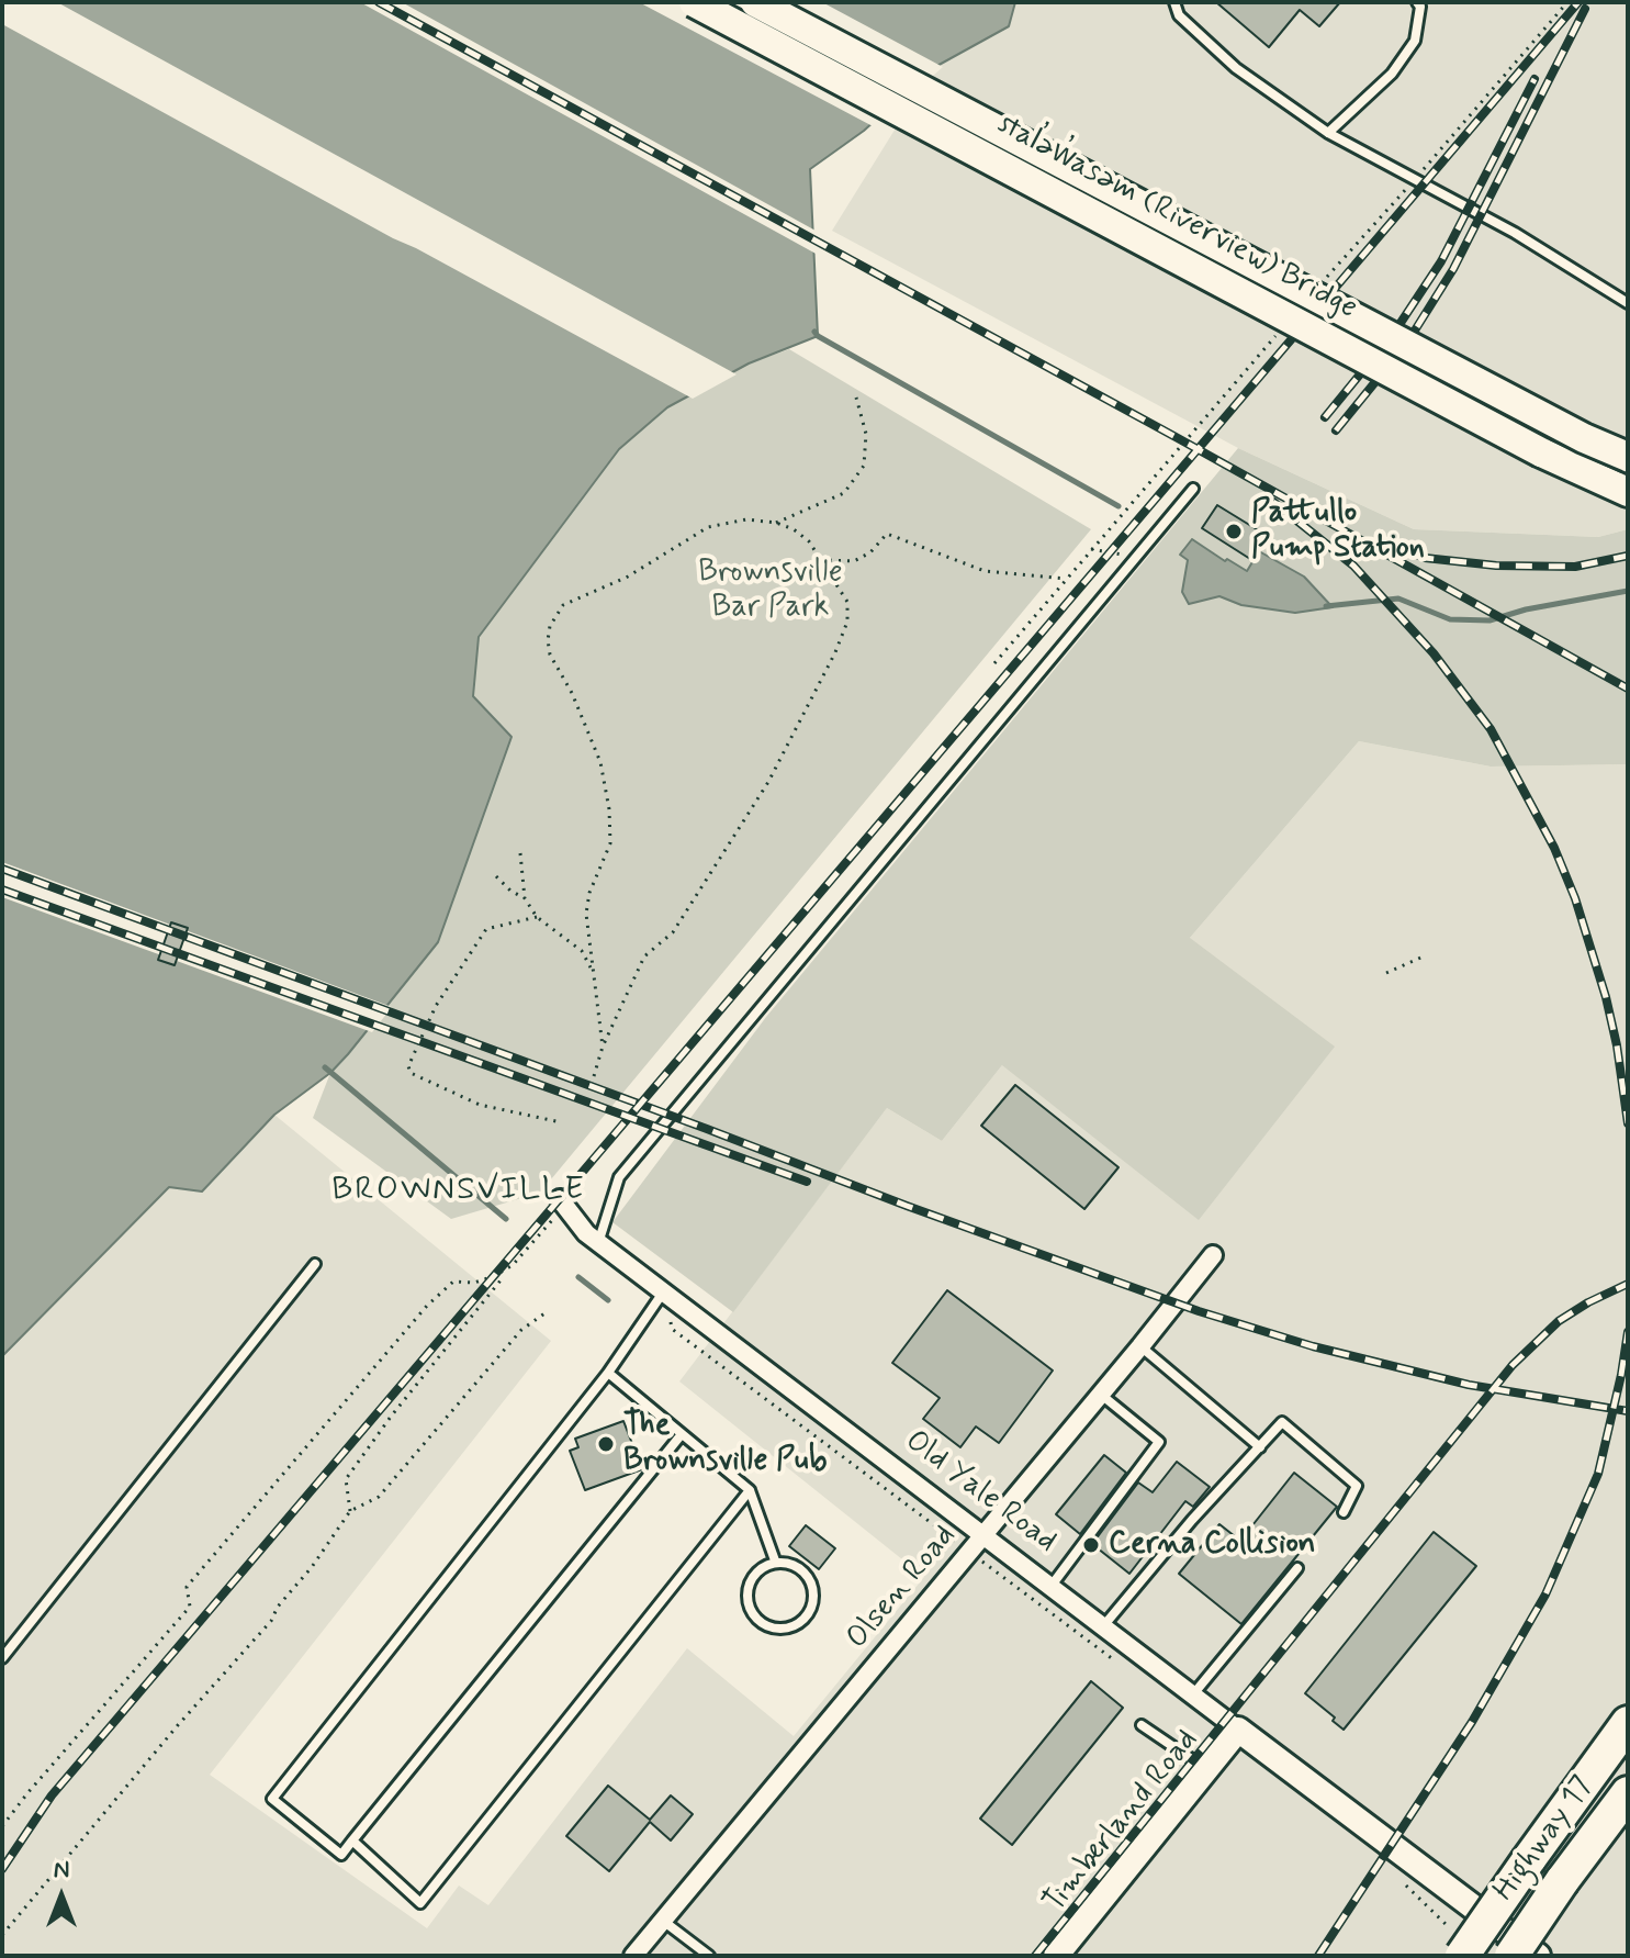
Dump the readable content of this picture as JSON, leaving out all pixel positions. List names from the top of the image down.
{
  "streets": {
    "highway": ["Highway 17"],
    "main road": ["stal̕əw̓asəm (Riverview) Bridge"],
    "street": ["Old Yale Road", "Olsen Road", "Timberland Road"]
  },
  "crossings": [
    ["Old Yale Road", "Olsen Road"],
    ["Old Yale Road", "Timberland Road"]
  ],
  "districts": ["BROWNSVILLE"],
  "parks": ["Brownsville Bar Park"],
  "places": ["Pattullo Pump Station", "The Brownsville Pub", "Cerna Collision"],
  "north": "top"
}
